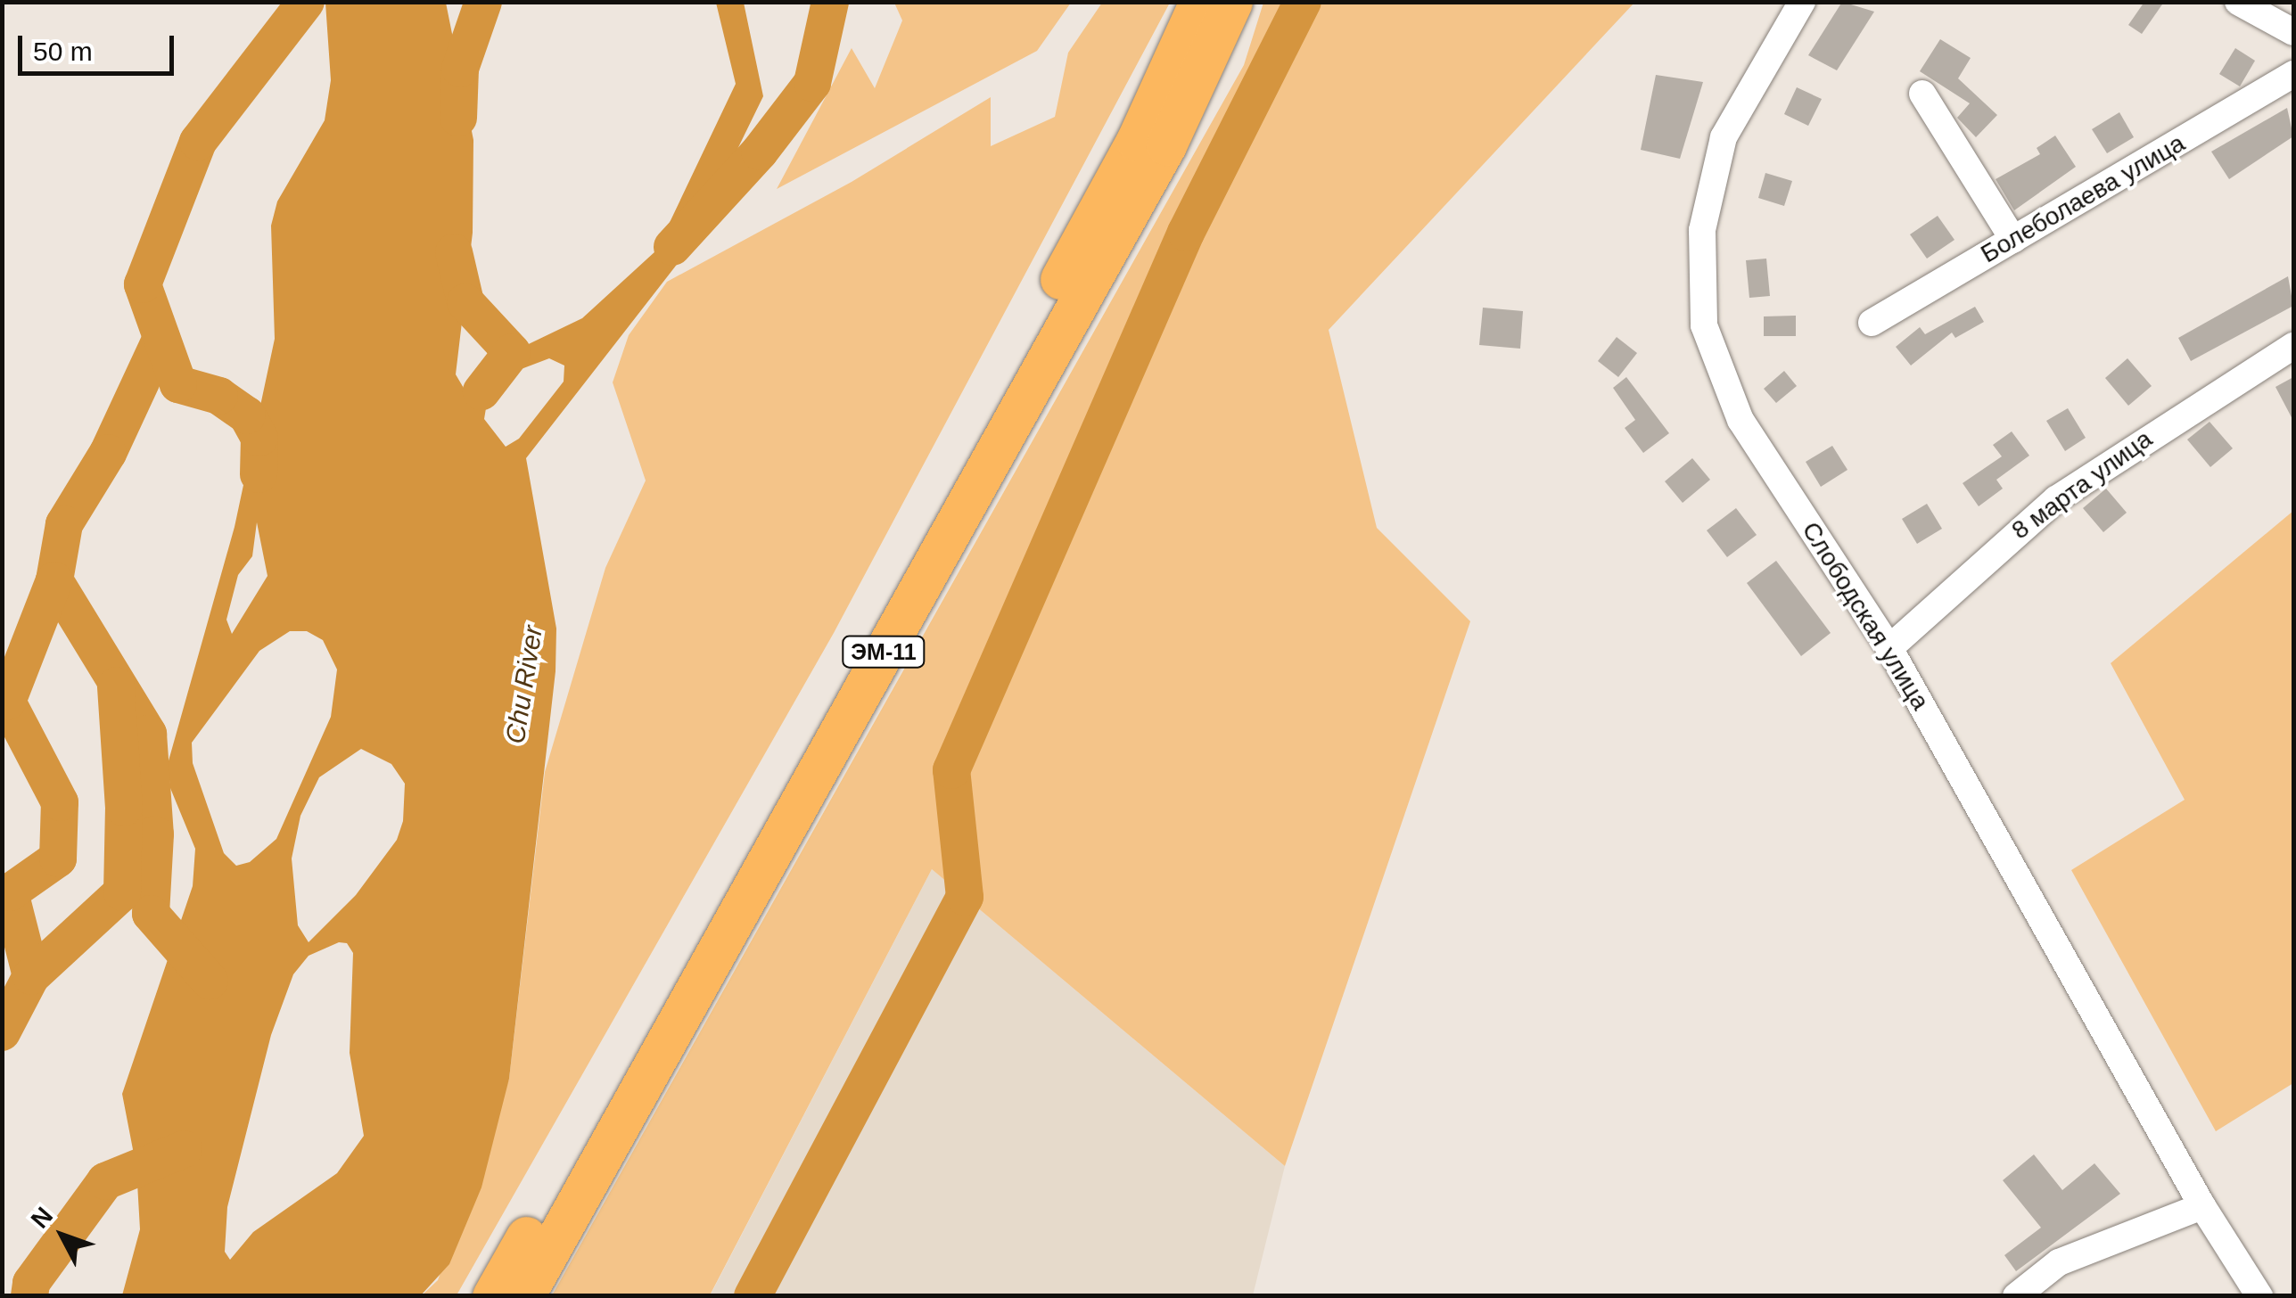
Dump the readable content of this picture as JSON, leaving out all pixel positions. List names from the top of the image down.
{
  "streets": {
    "highway": ["ЭМ-11"],
    "street": ["Болеболаева улица", "8 марта улица", "Слободская улица"]
  },
  "crossings": [
    ["8 марта улица", "Слободская улица"]
  ],
  "water": ["Chu River"],
  "scale_bar": "50 m",
  "north": "top left"
}
